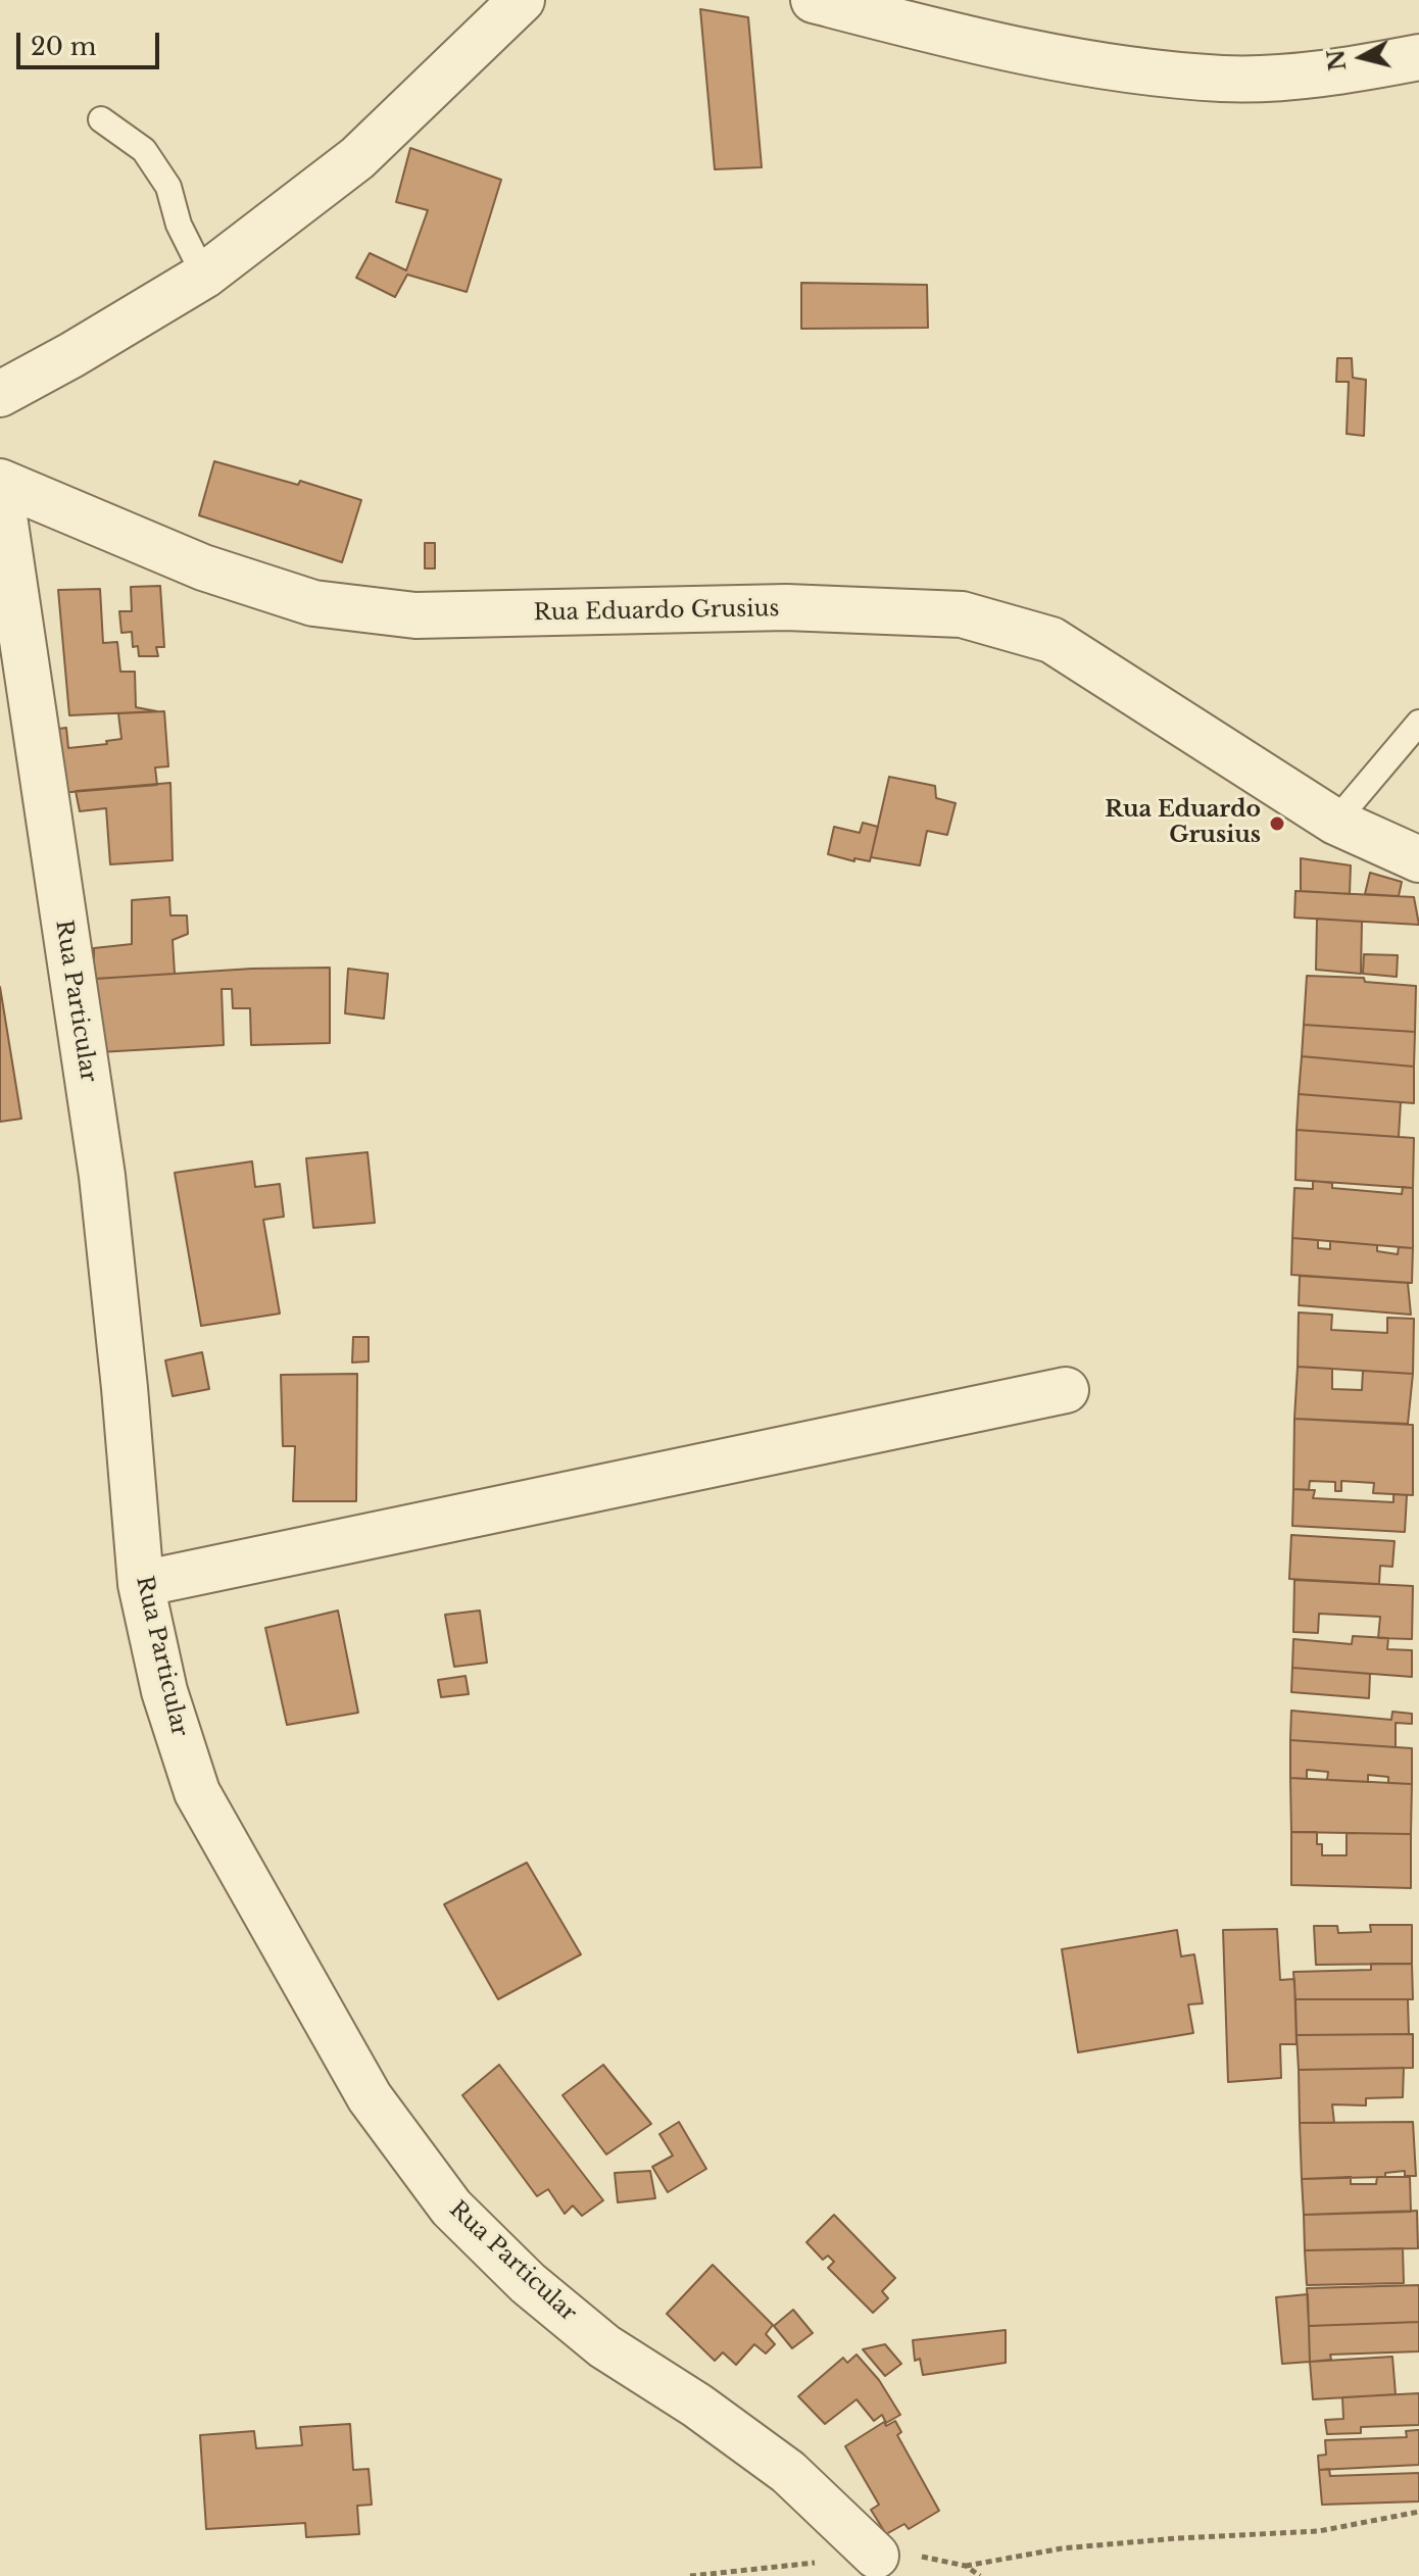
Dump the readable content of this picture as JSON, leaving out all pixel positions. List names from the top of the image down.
{
  "streets": {
    "street": ["Rua Eduardo Grusius", "Rua Particular"]
  },
  "places": ["Rua Eduardo Grusius"],
  "scale_bar": "20 m",
  "north": "left"
}
